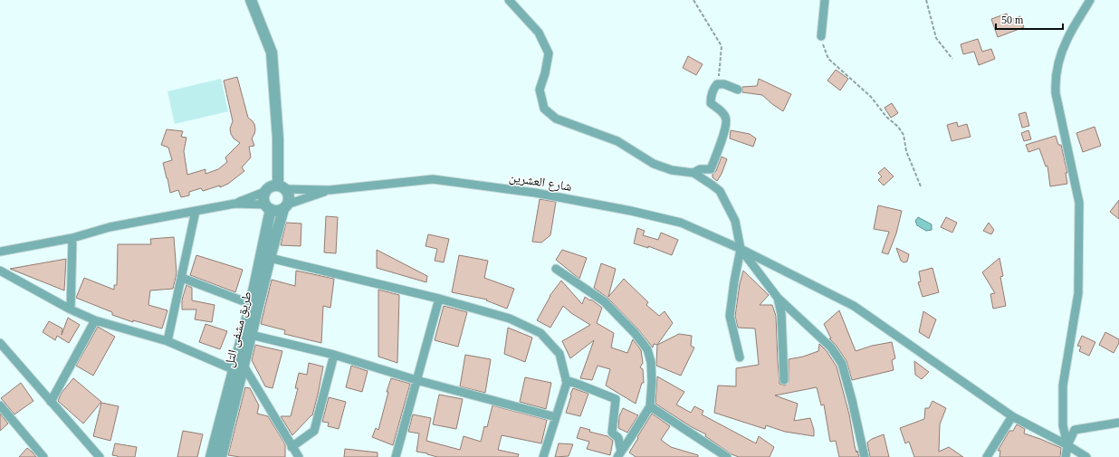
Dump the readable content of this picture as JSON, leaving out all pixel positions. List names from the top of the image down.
{
  "streets": {
    "street": ["شارع العشرين", "طريق مشفى التل"]
  },
  "scale_bar": "50 m"
}
